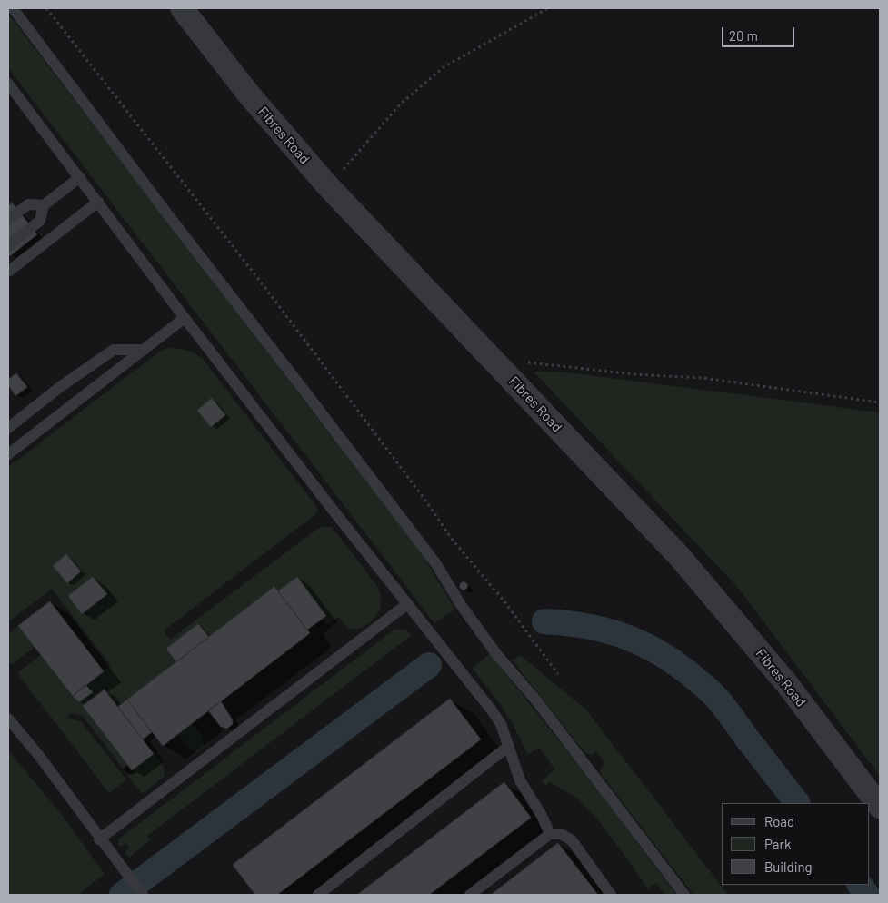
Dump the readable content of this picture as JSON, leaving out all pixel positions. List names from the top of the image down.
{
  "streets": {
    "street": ["Fibres Road"]
  },
  "legend": ["Road", "Park", "Building"],
  "scale_bar": "20 m"
}
